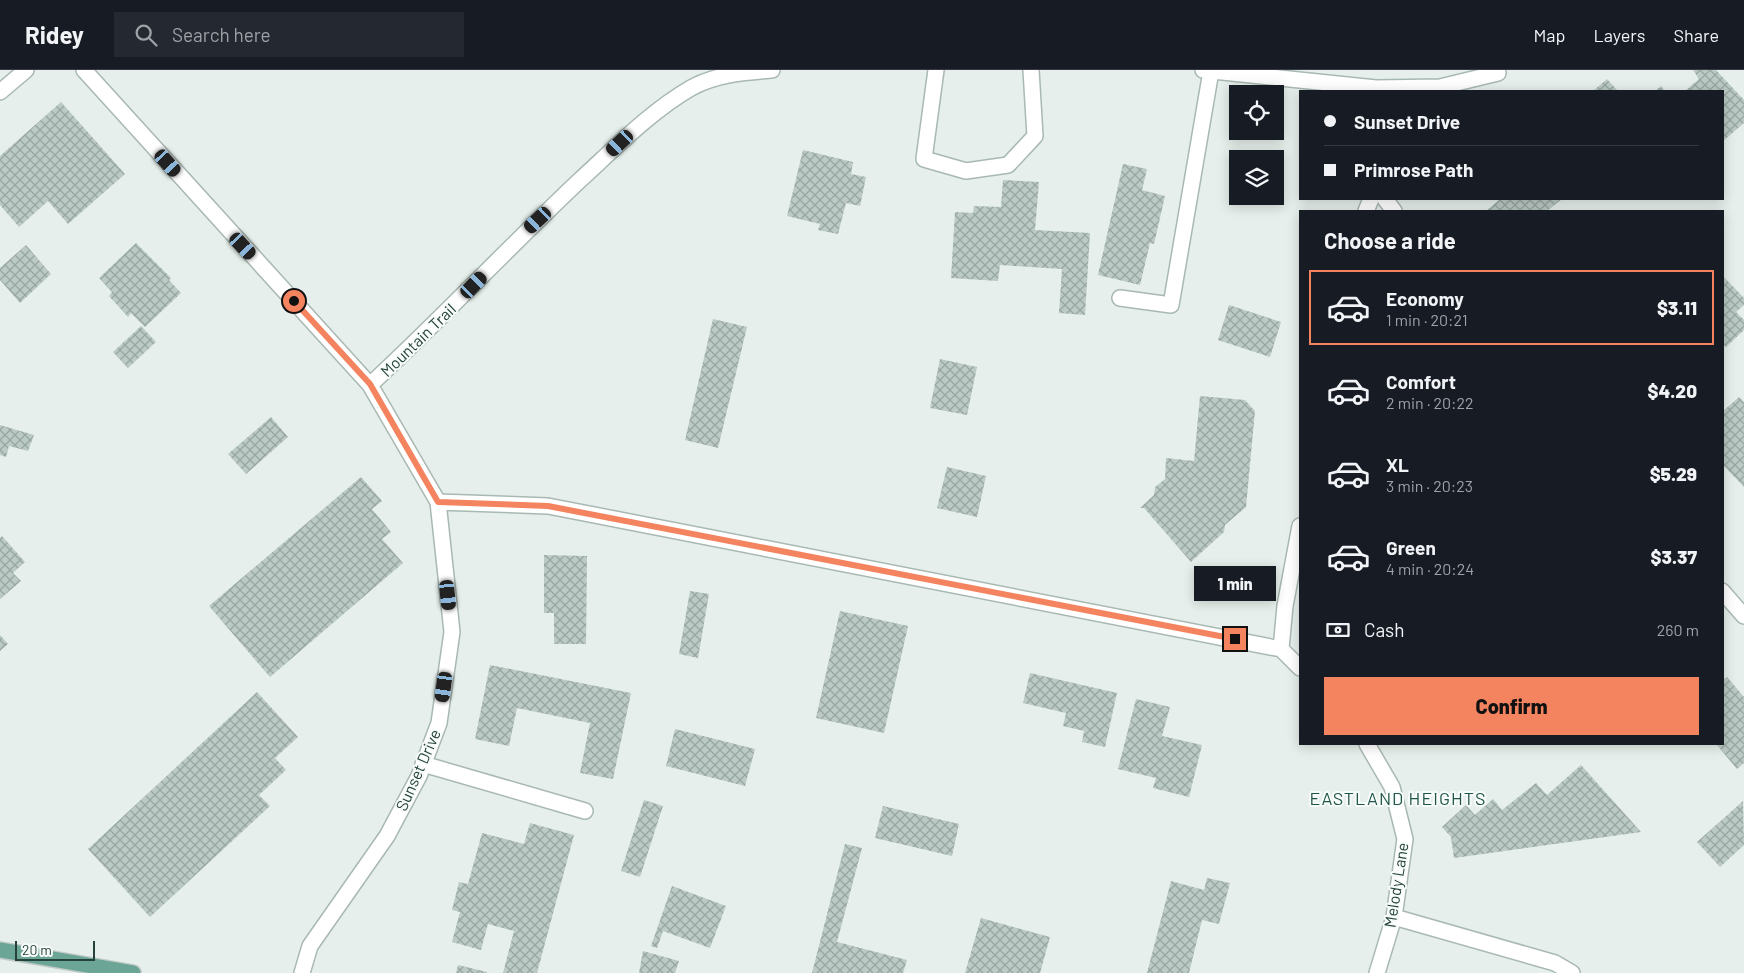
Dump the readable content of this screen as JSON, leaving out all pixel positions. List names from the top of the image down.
{
  "streets": {
    "street": ["Mountain Trail", "Sunset Drive", "Melody Lane"]
  },
  "crossings": [
    ["Mountain Trail", "Sunset Drive"]
  ],
  "districts": ["EASTLAND HEIGHTS"],
  "scale_bar": "20 m",
  "page": {
    "header": "Ridey",
    "search": "Search here",
    "nav": ["Map", "Layers", "Share"],
    "banner": ["Sunset Drive", "Primrose Path"],
    "heading": "Choose a ride",
    "list": [
      {
        "name": "Economy",
        "note": "1 min · 20:21",
        "value": "$3.11"
      },
      {
        "name": "Comfort",
        "note": "2 min · 20:22",
        "value": "$4.20"
      },
      {
        "name": "XL",
        "note": "3 min · 20:23",
        "value": "$5.29"
      },
      {
        "name": "Green",
        "note": "4 min · 20:24",
        "value": "$3.37"
      }
    ],
    "bubble": "1 min",
    "pay": ["Cash", "260 m"],
    "buttons": "Confirm",
    "scale": "20 m"
  }
}
